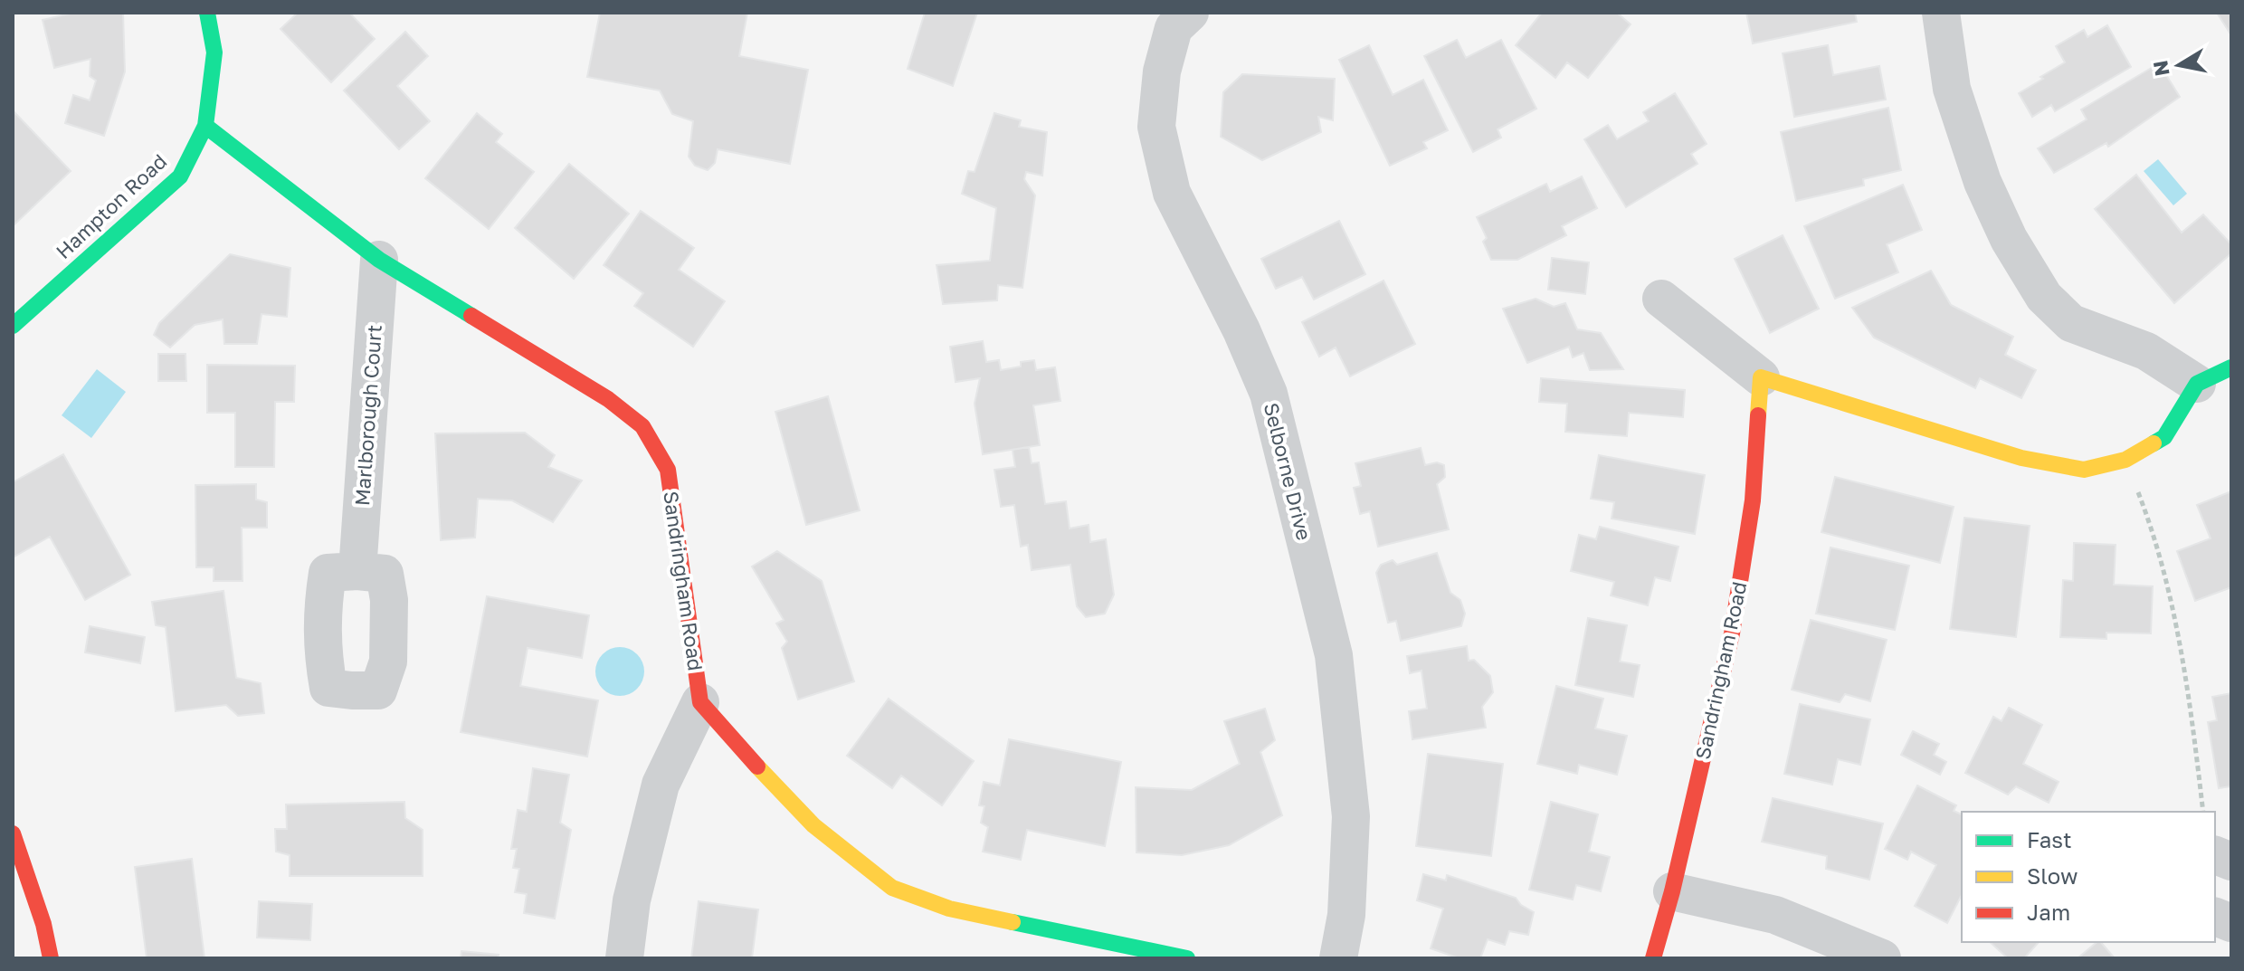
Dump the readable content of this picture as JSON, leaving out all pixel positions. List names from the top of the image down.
{
  "streets": {
    "street": [
      "Hampton Road",
      "Marlborough Court",
      "Selborne Drive",
      "Sandringham Road"
    ]
  },
  "crossings": [
    ["Hampton Road", "Sandringham Road"],
    ["Marlborough Court", "Sandringham Road"]
  ],
  "legend": ["Fast", "Slow", "Jam"],
  "north": "left"
}
